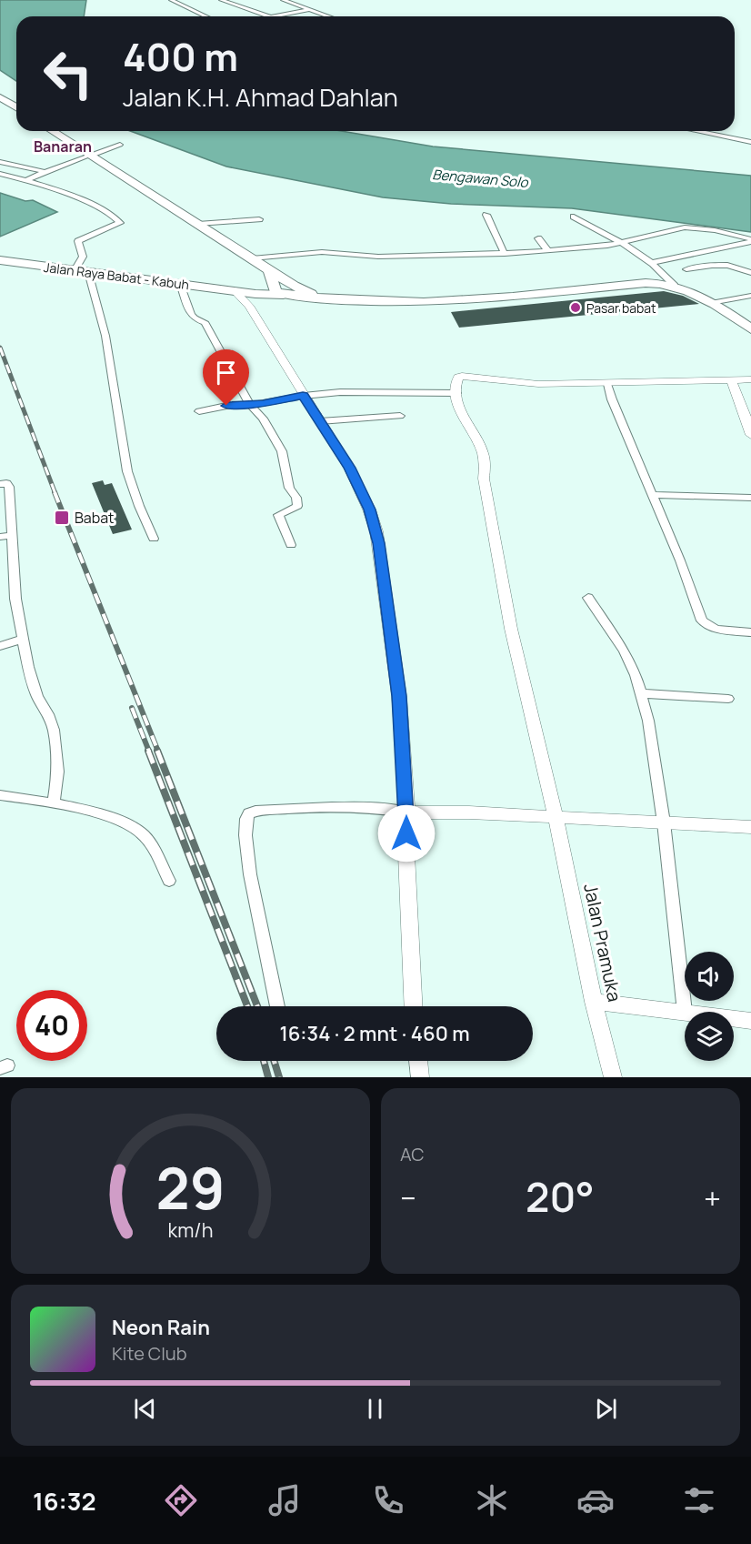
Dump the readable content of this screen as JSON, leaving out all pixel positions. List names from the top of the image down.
{
  "streets": {
    "main road": ["Jalan Raya Babat - Kabuh"],
    "street": ["Jalan Pramuka"]
  },
  "districts": ["Banaran"],
  "water": ["Bengawan Solo"],
  "places": {
    "other": ["Pasar babat"],
    "transit": ["Babat"]
  },
  "page": {
    "turn": ["400 m", "Jalan K.H. Ahmad Dahlan"],
    "limit": "40",
    "trip": "16:34 · 2 mnt · 460 m",
    "tile": "AC",
    "heat": ["−", "20°", "+"],
    "song": ["Neon Rain", "Kite Club"],
    "tabs": "16:32",
    "gauge": ["29", "km/h"]
  }
}
